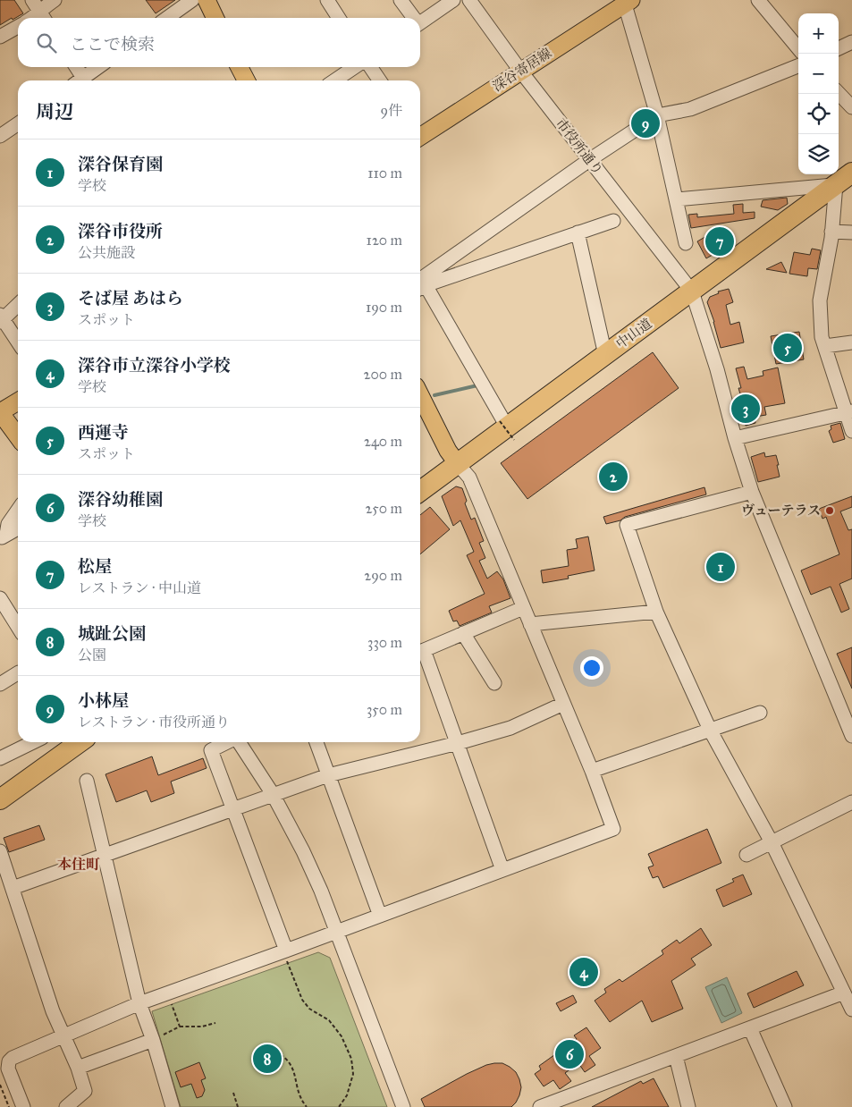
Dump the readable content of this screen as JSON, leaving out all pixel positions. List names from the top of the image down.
{
  "streets": {
    "highway": ["中山道"],
    "main road": ["深谷寄居線"],
    "street": ["市役所通り"]
  },
  "crossings": [
    ["深谷寄居線", "市役所通り"],
    ["市役所通り", "中山道"]
  ],
  "districts": ["本住町"],
  "places": ["ヴューテラス"],
  "page": {
    "map_buttons": ["+", "−"],
    "search": "ここで検索",
    "heading": ["周辺", "9件"],
    "pins": [
      "9",
      "7",
      "5",
      "3",
      "2",
      "1",
      "4",
      "6",
      "8"
    ],
    "list": [
      {
        "mark": "1",
        "name": "深谷保育園",
        "note": "学校",
        "value": "110 m"
      },
      {
        "mark": "2",
        "name": "深谷市役所",
        "note": "公共施設",
        "value": "120 m"
      },
      {
        "mark": "3",
        "name": "そば屋 あはら",
        "note": "スポット",
        "value": "190 m"
      },
      {
        "mark": "4",
        "name": "深谷市立深谷小学校",
        "note": "学校",
        "value": "200 m"
      },
      {
        "mark": "5",
        "name": "西運寺",
        "note": "スポット",
        "value": "240 m"
      },
      {
        "mark": "6",
        "name": "深谷幼稚園",
        "note": "学校",
        "value": "250 m"
      },
      {
        "mark": "7",
        "name": "松屋",
        "note": "レストラン · 中山道",
        "value": "290 m"
      },
      {
        "mark": "8",
        "name": "城趾公園",
        "note": "公園",
        "value": "330 m"
      },
      {
        "mark": "9",
        "name": "小林屋",
        "note": "レストラン · 市役所通り",
        "value": "350 m"
      }
    ]
  }
}
